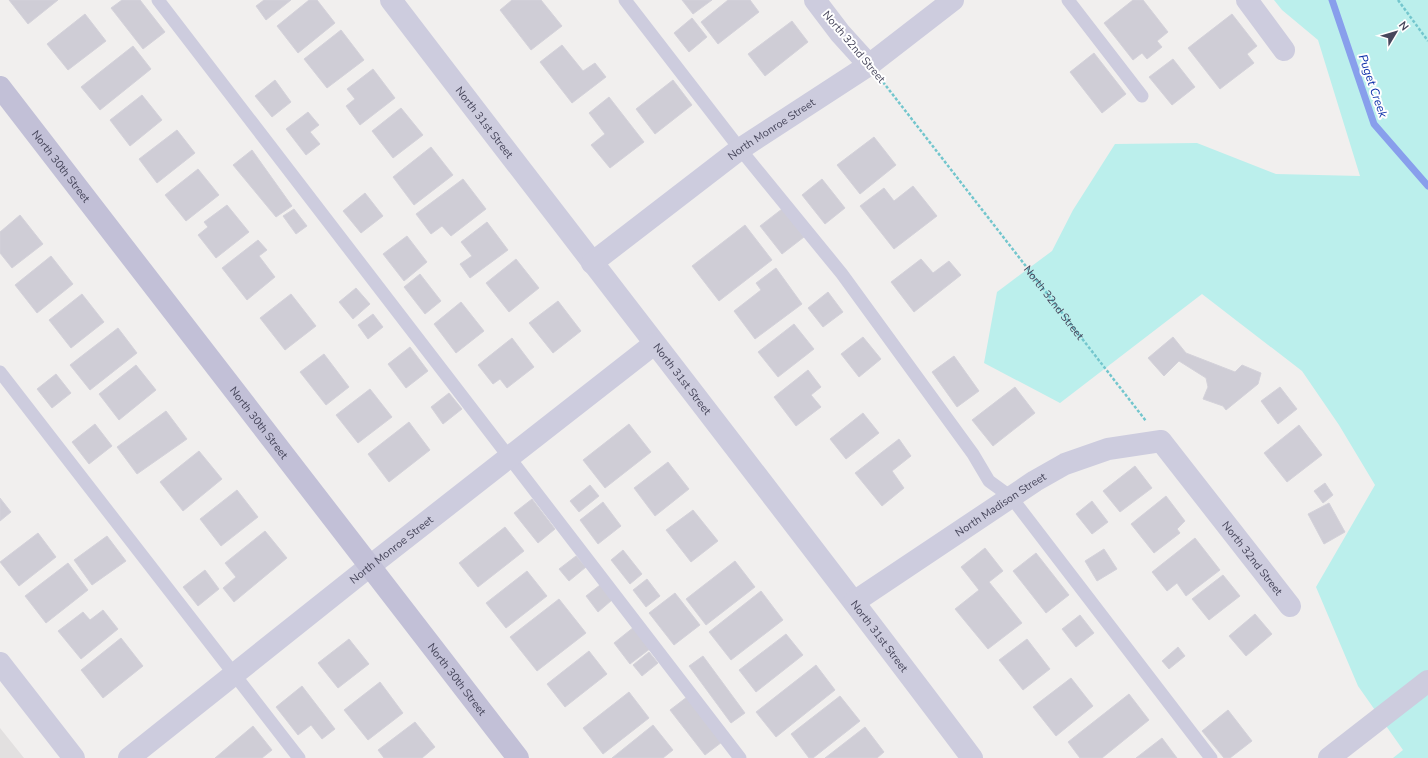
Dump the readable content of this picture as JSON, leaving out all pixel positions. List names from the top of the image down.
{
  "streets": {
    "main road": ["North 30th Street"],
    "street": [
      "North 32nd Street",
      "North 31st Street",
      "North Monroe Street",
      "North Madison Street"
    ]
  },
  "crossings": [
    ["North 32nd Street", "North Monroe Street"],
    ["North 32nd Street", "North Madison Street"],
    ["North 31st Street", "North Monroe Street"],
    ["North 31st Street", "North Madison Street"],
    ["North Monroe Street", "North 30th Street"]
  ],
  "water": ["Puget Creek"],
  "north": "top right"
}
